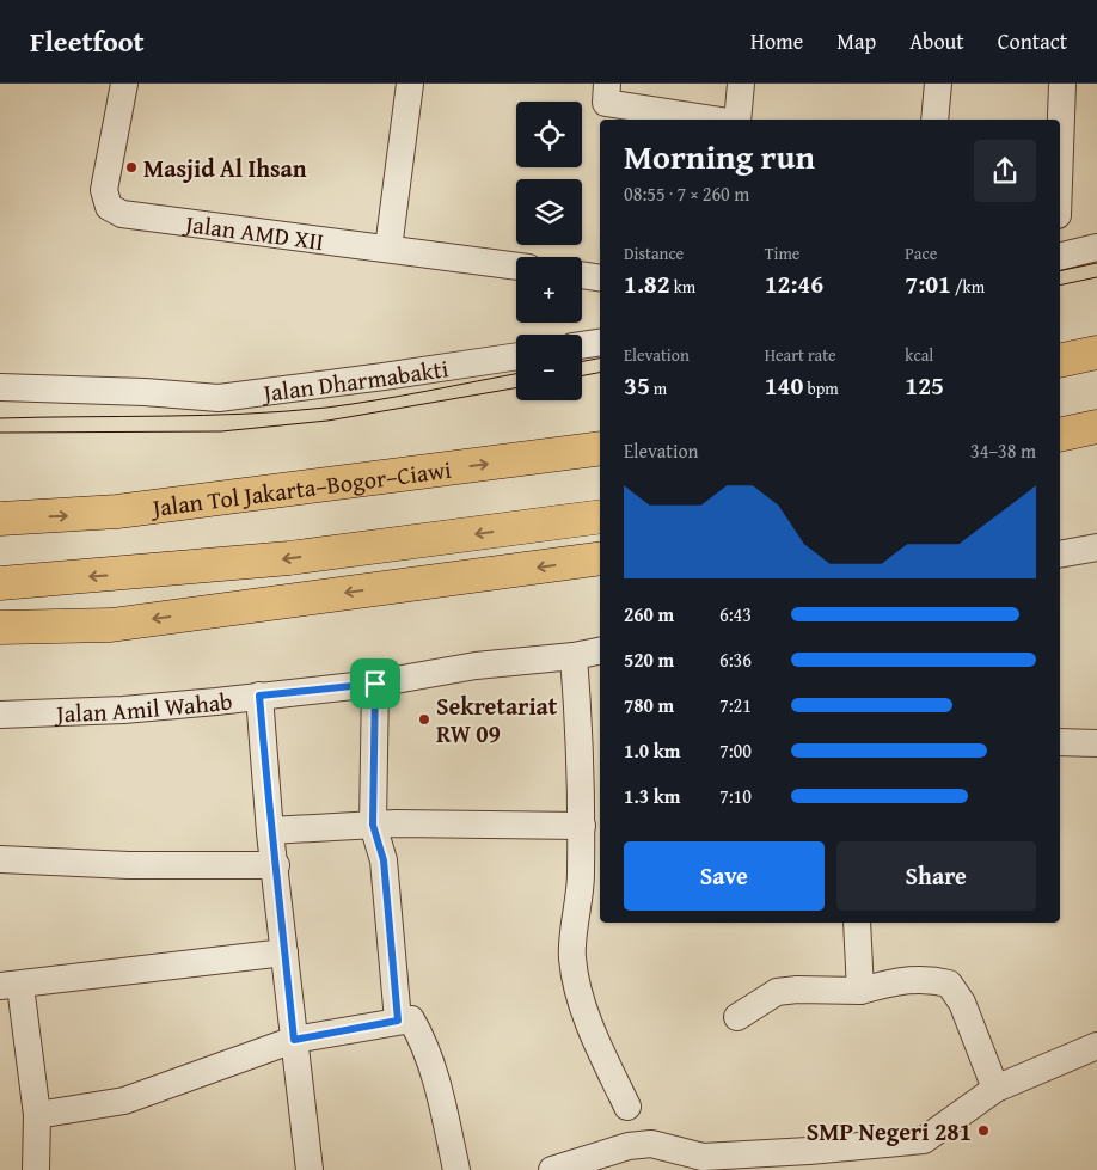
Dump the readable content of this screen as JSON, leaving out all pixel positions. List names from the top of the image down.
{
  "streets": {
    "highway": ["Jalan Tol Jakarta–Bogor–Ciawi"],
    "street": ["Jalan AMD XII", "Jalan Dharmabakti", "Jalan Amil Wahab"]
  },
  "places": ["Masjid Al Ihsan", "Sekretariat RW 09", "SMP Negeri 281"],
  "page": {
    "header": "Fleetfoot",
    "nav": [
      "Home",
      "Map",
      "About",
      "Contact"
    ],
    "map_buttons": ["+", "−"],
    "heading": ["Morning run", "08:55 · 7 × 260 m"],
    "stats": [
      ["Distance", "1.82 km"],
      ["Time", "12:46"],
      ["Pace", "7:01 /km"],
      ["Elevation", "35 m"],
      ["Heart rate", "140 bpm"],
      ["kcal", "125"]
    ],
    "chart": ["Elevation", "34–38 m"],
    "list": [
      {
        "name": "260 m",
        "note": "6:43"
      },
      {
        "name": "520 m",
        "note": "6:36"
      },
      {
        "name": "780 m",
        "note": "7:21"
      },
      {
        "name": "1.0 km",
        "note": "7:00"
      },
      {
        "name": "1.3 km",
        "note": "7:10"
      }
    ],
    "buttons": ["Save", "Share"]
  }
}
